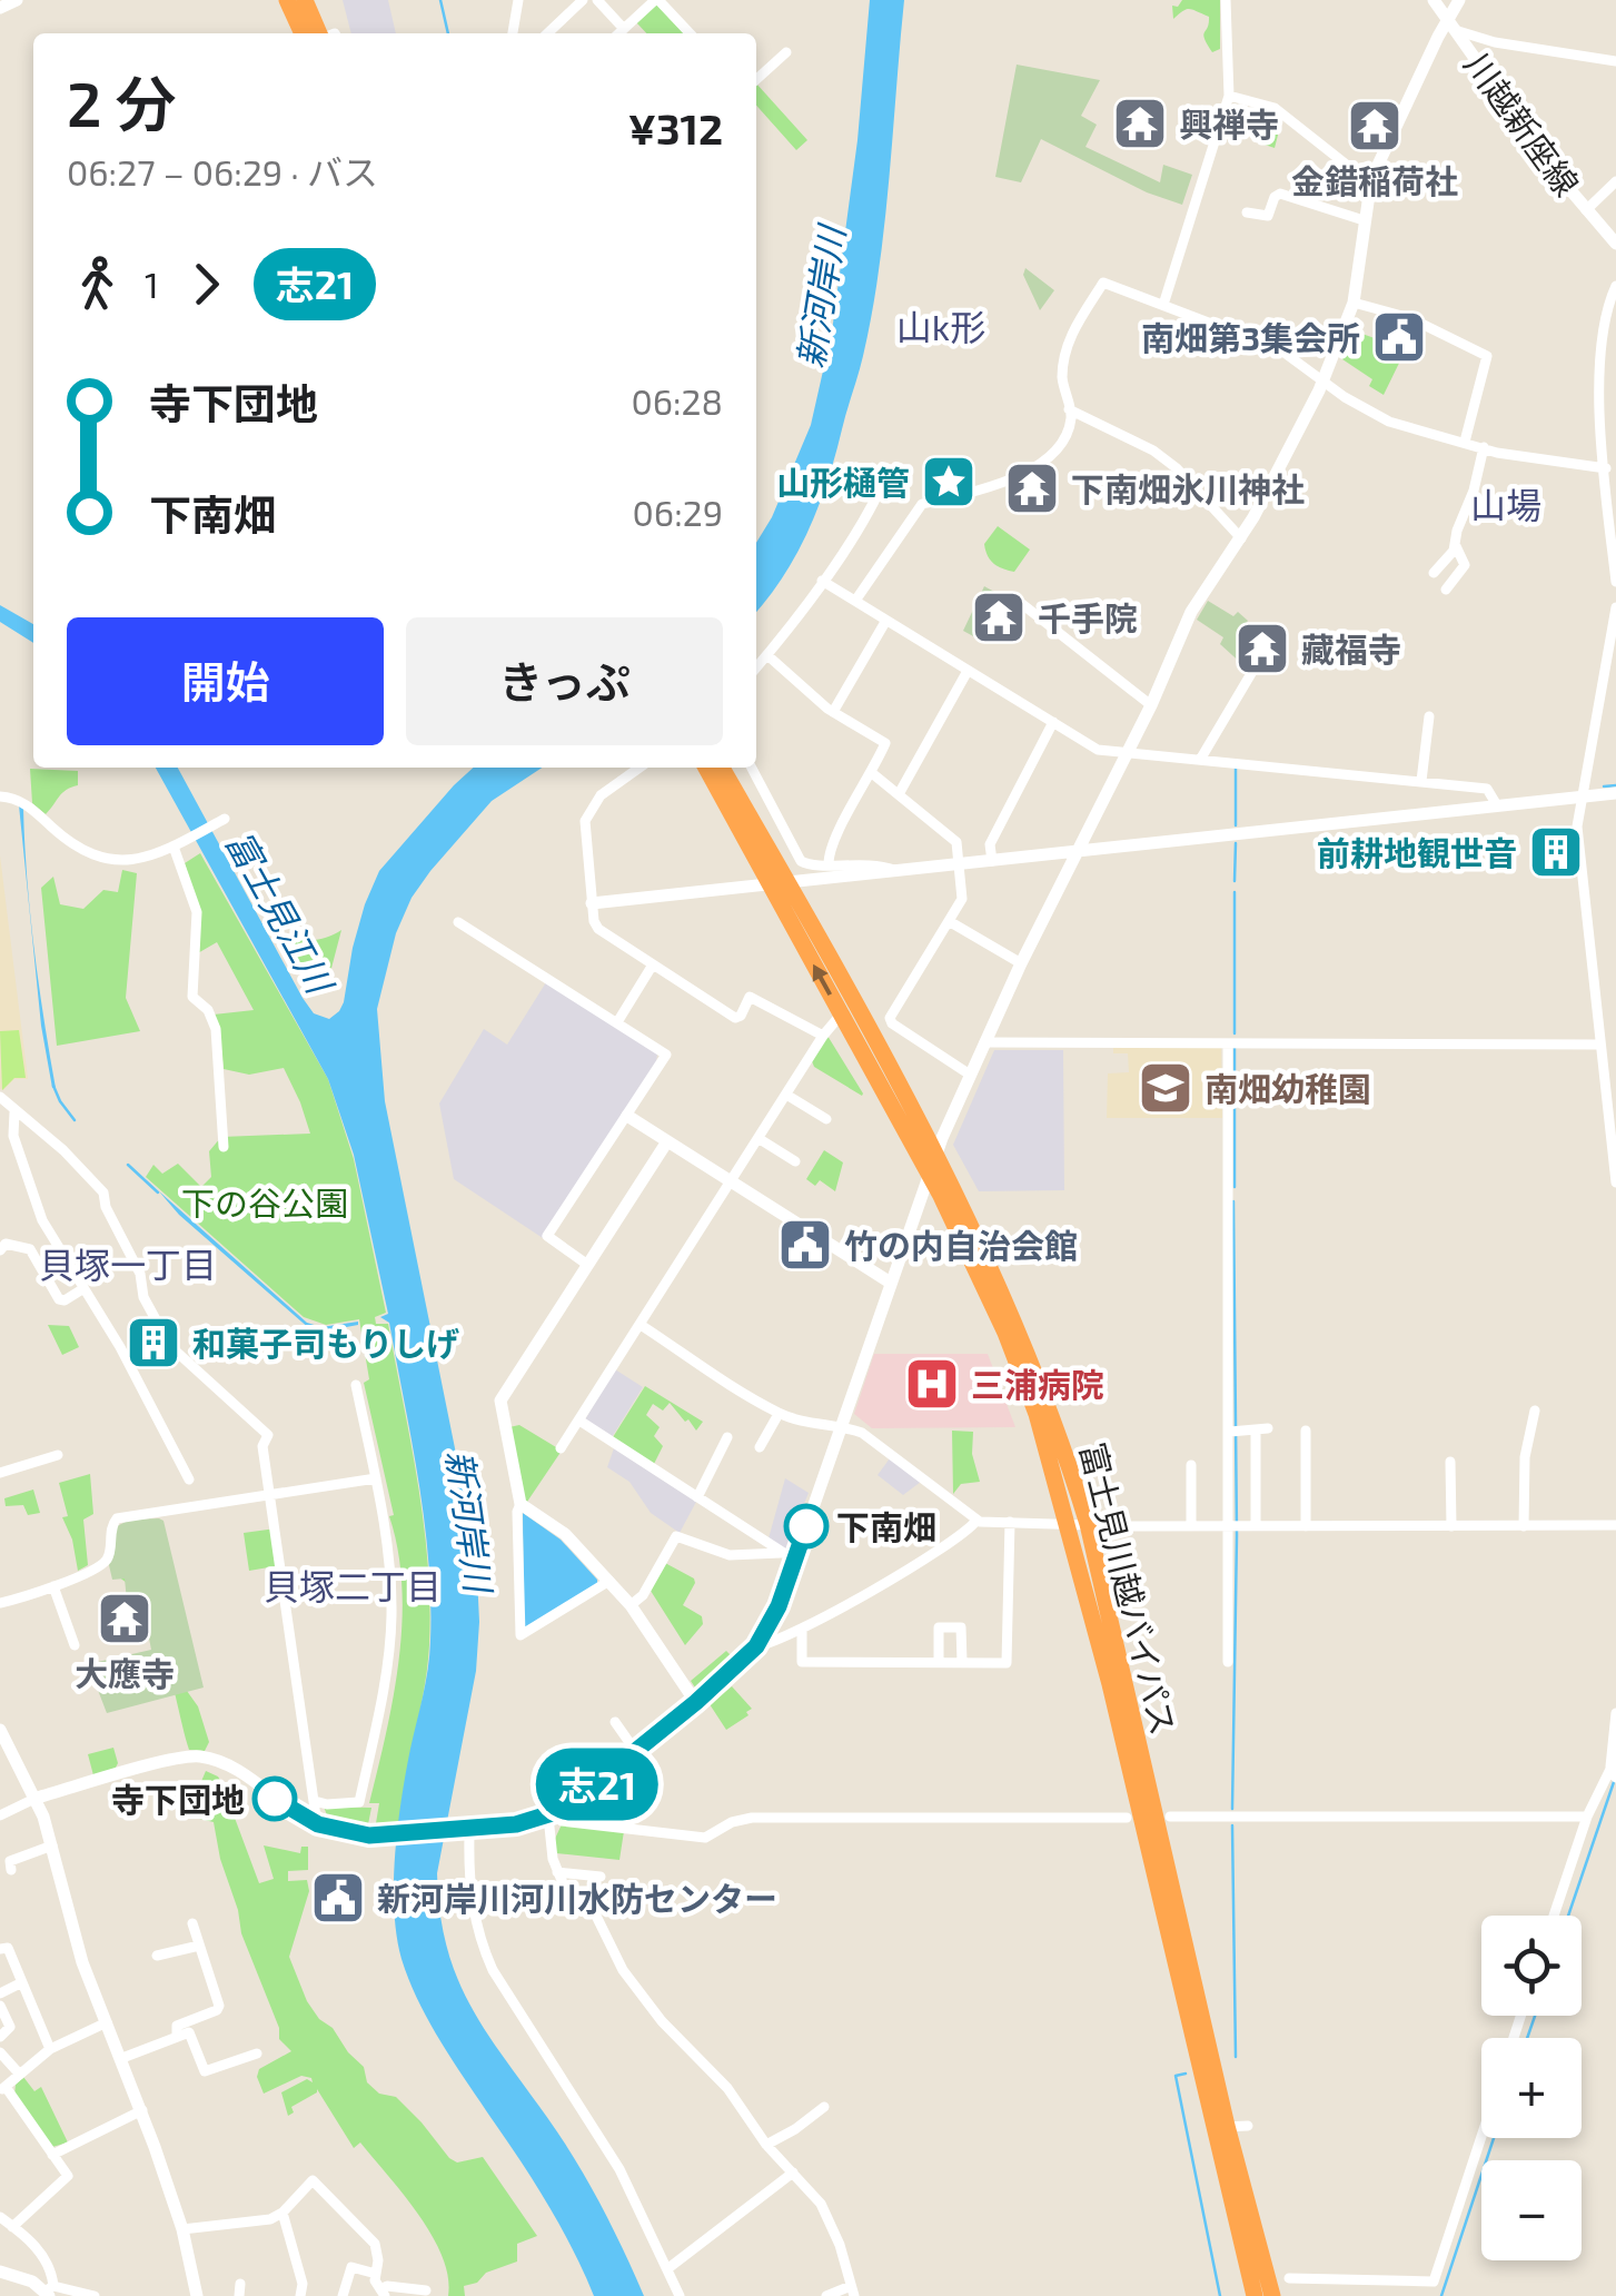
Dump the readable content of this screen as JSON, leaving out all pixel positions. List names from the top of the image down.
{
  "streets": {
    "highway": ["富士見川越バイパス"],
    "street": ["川越新座線"]
  },
  "districts": [
    "山k形",
    "山場",
    "貝塚一丁目",
    "貝塚二丁目"
  ],
  "water": ["新河岸川", "富士見江川"],
  "parks": ["下の谷公園"],
  "places": {
    "temple": [
      "興禅寺",
      "金錯稲荷社",
      "下南畑氷川神社",
      "千手院",
      "藏福寺",
      "大應寺"
    ],
    "public building": ["南畑第3集会所", "竹の内自治会館", "新河岸川河川水防センター"],
    "place": ["山形樋管"],
    "building": ["前耕地観世音", "和菓子司もりしげ"],
    "school or university": ["南畑幼稚園"],
    "hospital": ["三浦病院"],
    "other": ["下南畑", "寺下団地"]
  },
  "lines": ["bus line 志21"],
  "page": {
    "on_map": "志21",
    "heading": ["2 分", "06:27 – 06:29 · バス", "¥312"],
    "legs": ["1", "志21"],
    "list": [
      {
        "name": "寺下団地",
        "value": "06:28"
      },
      {
        "name": "下南畑",
        "value": "06:29"
      }
    ],
    "buttons": ["開始", "きっぷ"],
    "map_buttons": ["+", "−"]
  }
}
